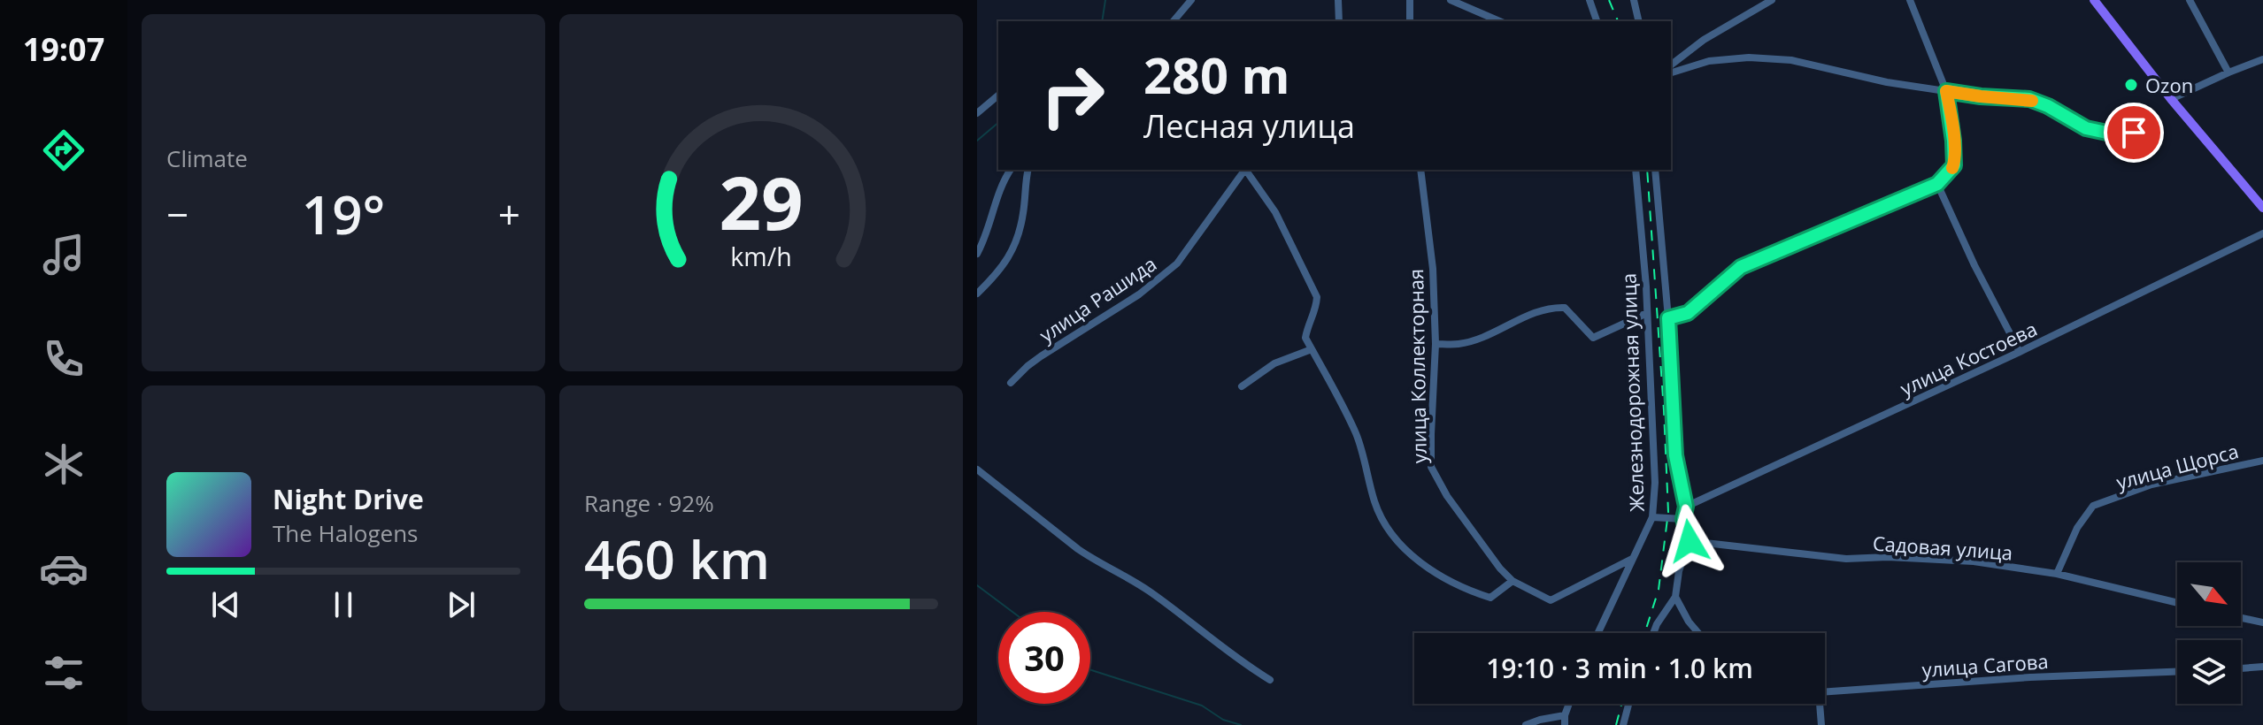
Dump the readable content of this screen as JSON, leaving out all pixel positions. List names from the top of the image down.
{
  "streets": {
    "street": [
      "улица Рашида",
      "улица Костоева",
      "улица Коллекторная",
      "Железнодорожная улица",
      "улица Щорса",
      "Садовая улица",
      "улица Сагова"
    ]
  },
  "crossings": [
    ["улица Щорса", "Садовая улица"]
  ],
  "places": ["Ozon"],
  "north": "bottom right",
  "page": {
    "tabs": "19:07",
    "tile": [
      "Climate",
      ["Range · 92%", "460 km"]
    ],
    "turn": ["280 m", "Лесная улица"],
    "heat": ["−", "19°", "+"],
    "song": ["Night Drive", "The Halogens"],
    "limit": "30",
    "trip": "19:10 · 3 min · 1.0 km",
    "gauge": ["29", "km/h"]
  }
}
